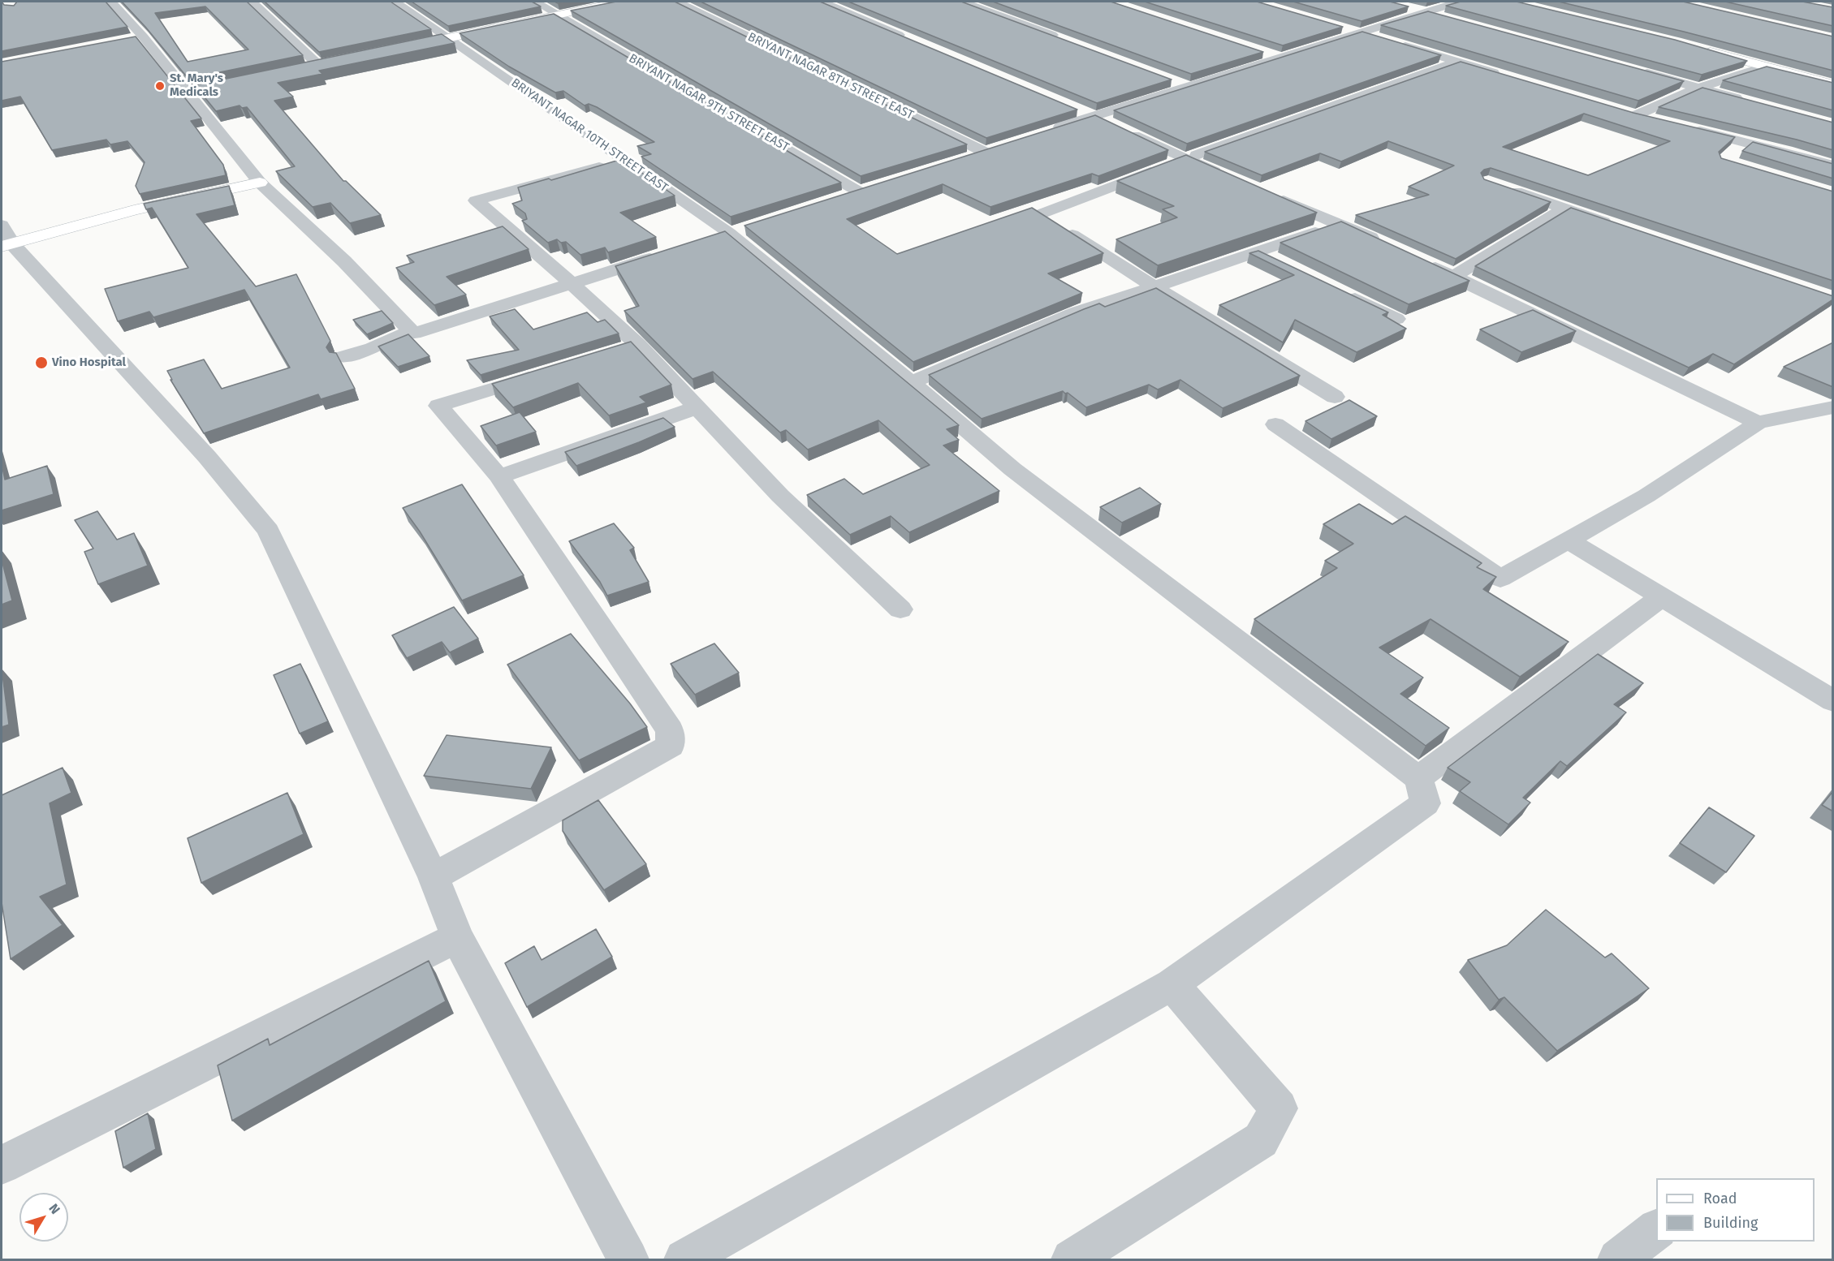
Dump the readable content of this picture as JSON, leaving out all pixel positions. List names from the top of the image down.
{
  "streets": {
    "street": ["BRIYANT NAGAR 8TH STREET EAST", "BRIYANT NAGAR 9TH STREET EAST", "BRIYANT NAGAR 10TH STREET EAST"]
  },
  "places": ["St. Mary's Medicals", "Vino Hospital"],
  "legend": ["Road", "Building"],
  "north": "top right"
}
